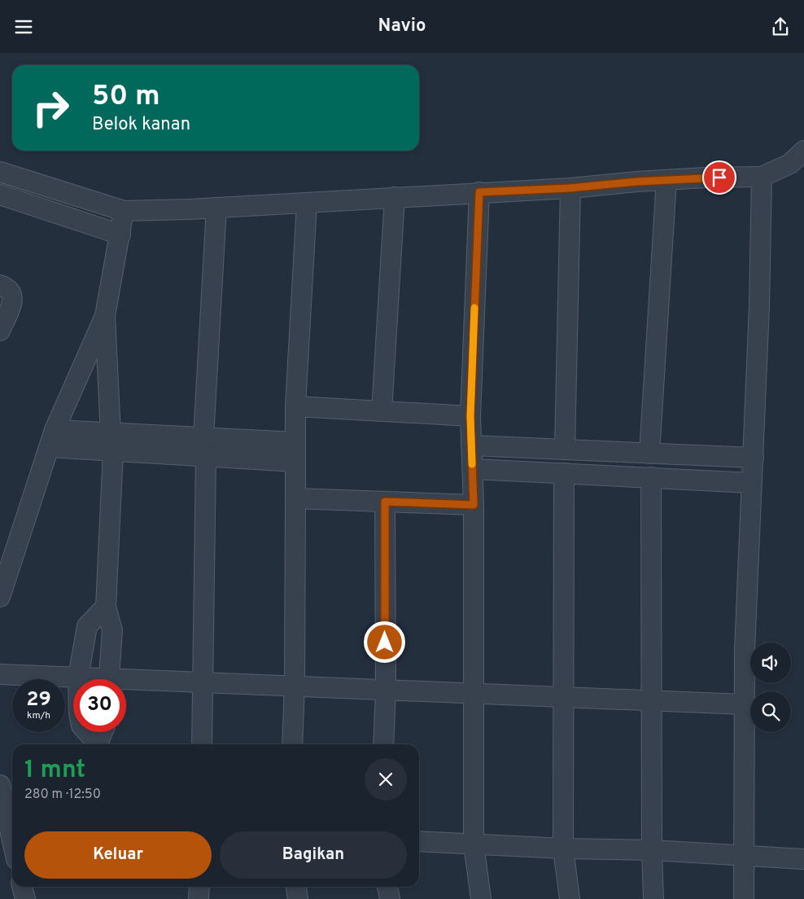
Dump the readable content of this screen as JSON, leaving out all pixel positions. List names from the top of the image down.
{
  "page": {
    "header": "Navio",
    "turn": ["50 m", "Belok kanan"],
    "speed": "29 km/h",
    "limit": "30",
    "heading": ["1 mnt", "280 m · 12:50"],
    "buttons": ["Keluar", "Bagikan"]
  }
}
